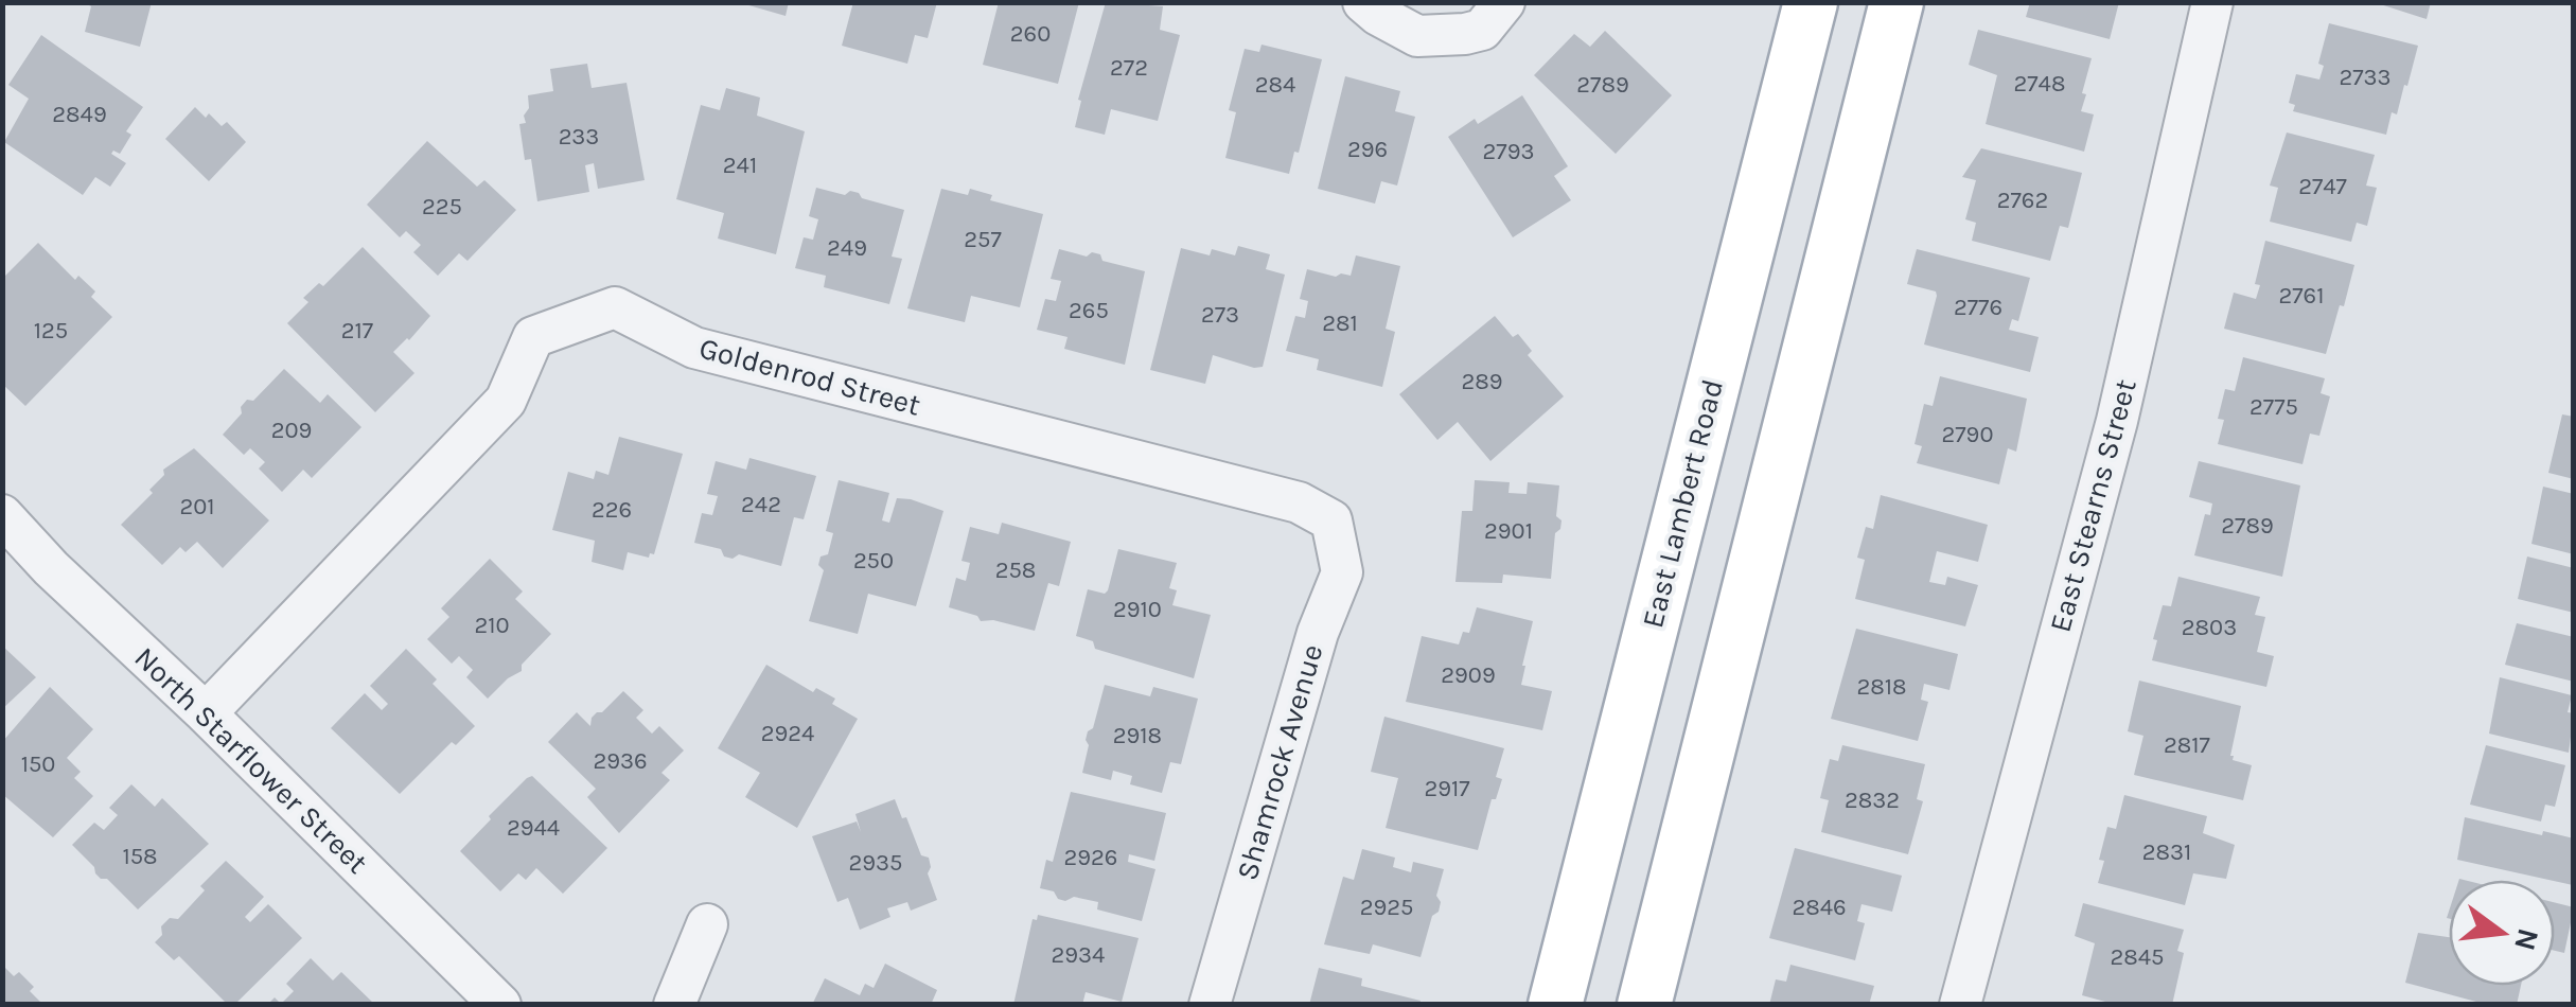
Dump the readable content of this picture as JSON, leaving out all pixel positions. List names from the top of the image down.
{
  "streets": {
    "main road": ["East Lambert Road"],
    "street": [
      "Goldenrod Street",
      "East Stearns Street",
      "North Starflower Street",
      "Shamrock Avenue"
    ]
  },
  "crossings": [
    ["Goldenrod Street", "North Starflower Street"],
    ["Goldenrod Street", "Shamrock Avenue"]
  ],
  "house_numbers": [
    "260",
    "272",
    "2733",
    "2748",
    "284",
    "2789",
    "2849",
    "233",
    "296",
    "2793",
    "241",
    "2747",
    "2762",
    "225",
    "257",
    "249",
    "2761",
    "2776",
    "265",
    "273",
    "281",
    "125",
    "217",
    "289",
    "2775",
    "209",
    "2790",
    "242",
    "201",
    "226",
    "2789",
    "2901",
    "250",
    "258",
    "2910",
    "210",
    "2803",
    "2909",
    "2818",
    "2924",
    "2918",
    "2817",
    "2936",
    "150",
    "2917",
    "2832",
    "2944",
    "2831",
    "158",
    "2926",
    "2935",
    "2925",
    "2846",
    "2934",
    "2845"
  ],
  "north": "right"
}
